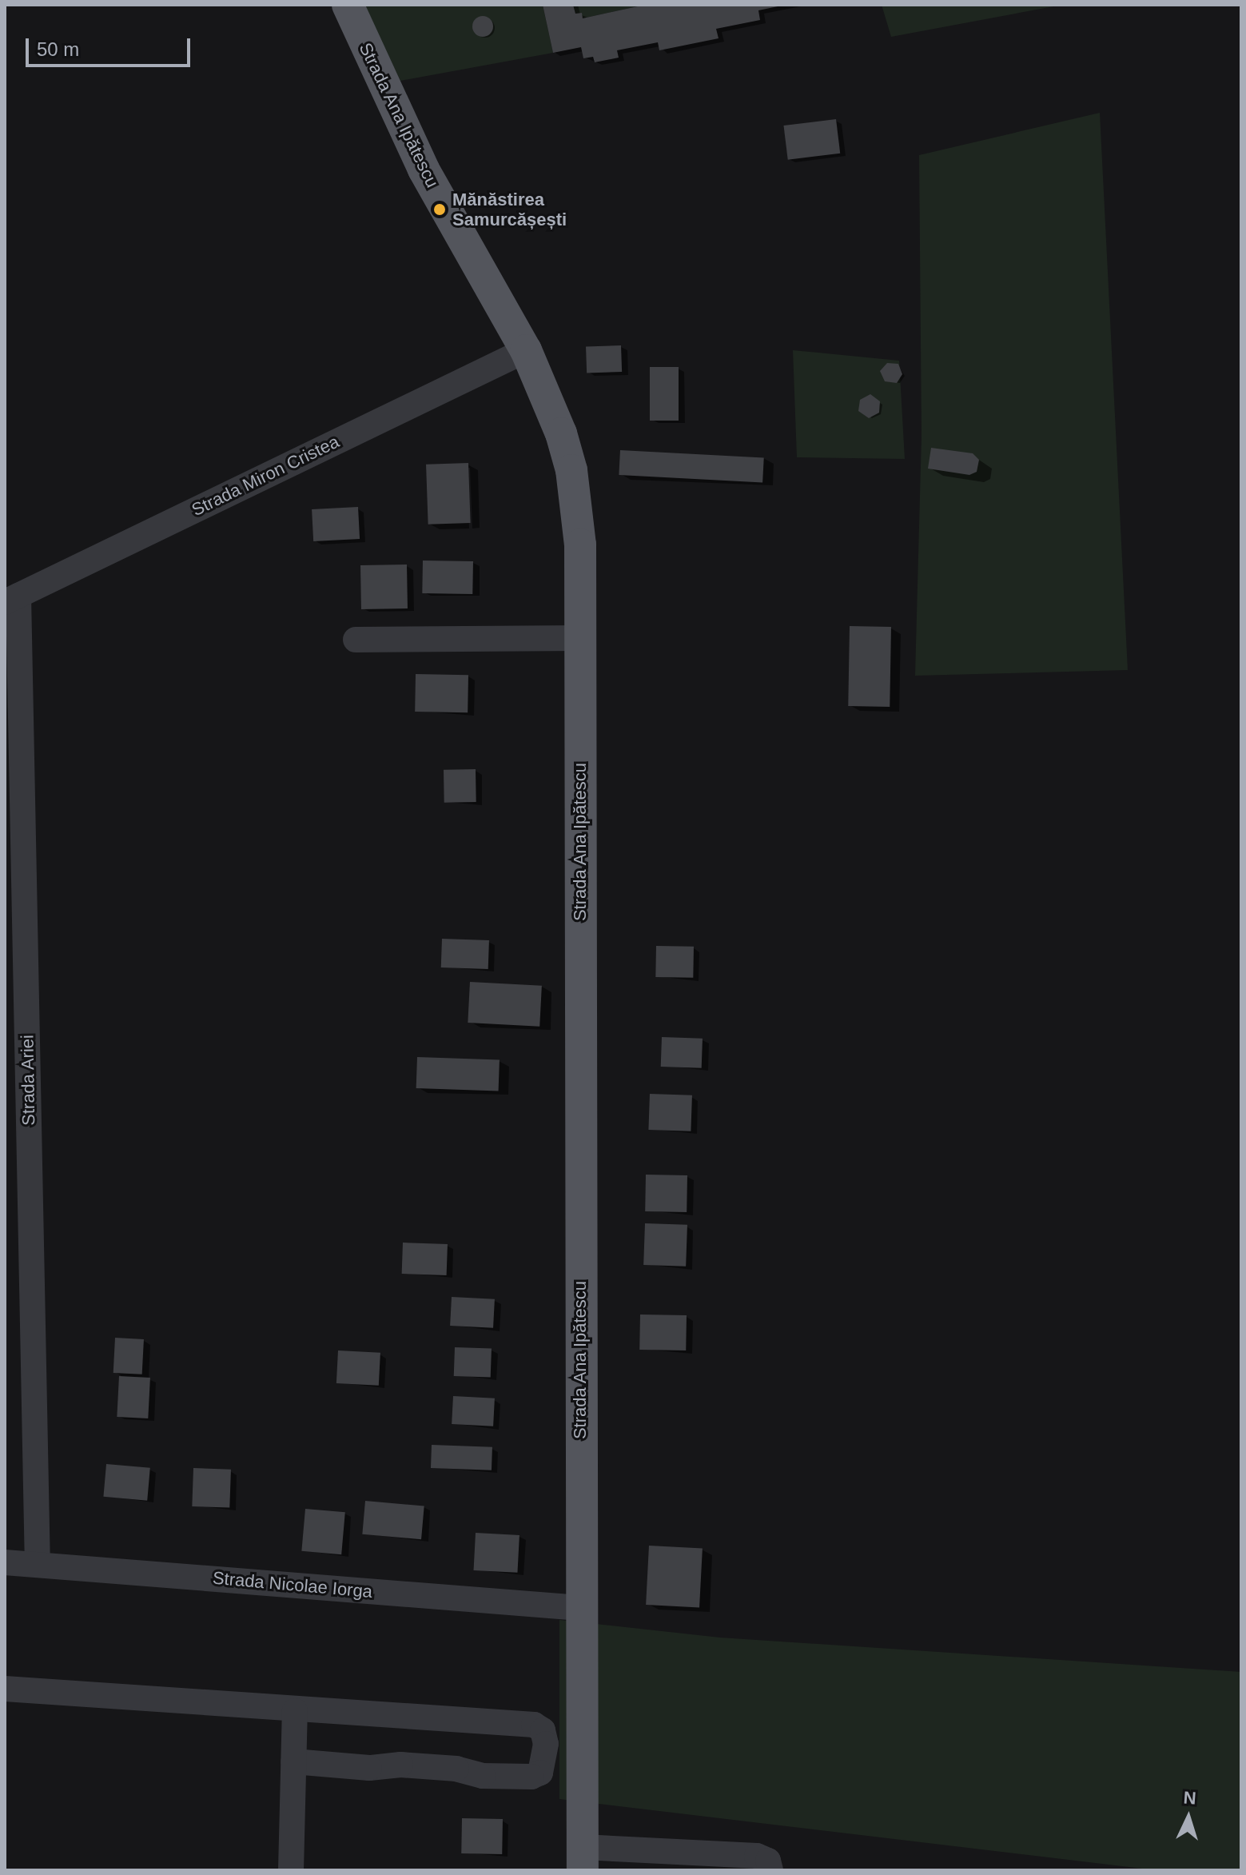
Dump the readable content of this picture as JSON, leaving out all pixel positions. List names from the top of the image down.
{
  "streets": {
    "main road": ["Strada Ana Ipătescu"],
    "street": ["Strada Miron Cristea", "Strada Ariei", "Strada Nicolae Iorga"]
  },
  "crossings": [
    ["Strada Ana Ipătescu", "Strada Miron Cristea"],
    ["Strada Ana Ipătescu", "Strada Nicolae Iorga"],
    ["Strada Miron Cristea", "Strada Ariei"],
    ["Strada Ariei", "Strada Nicolae Iorga"]
  ],
  "places": ["Mănăstirea Samurcășești"],
  "scale_bar": "50 m",
  "north": "top"
}
